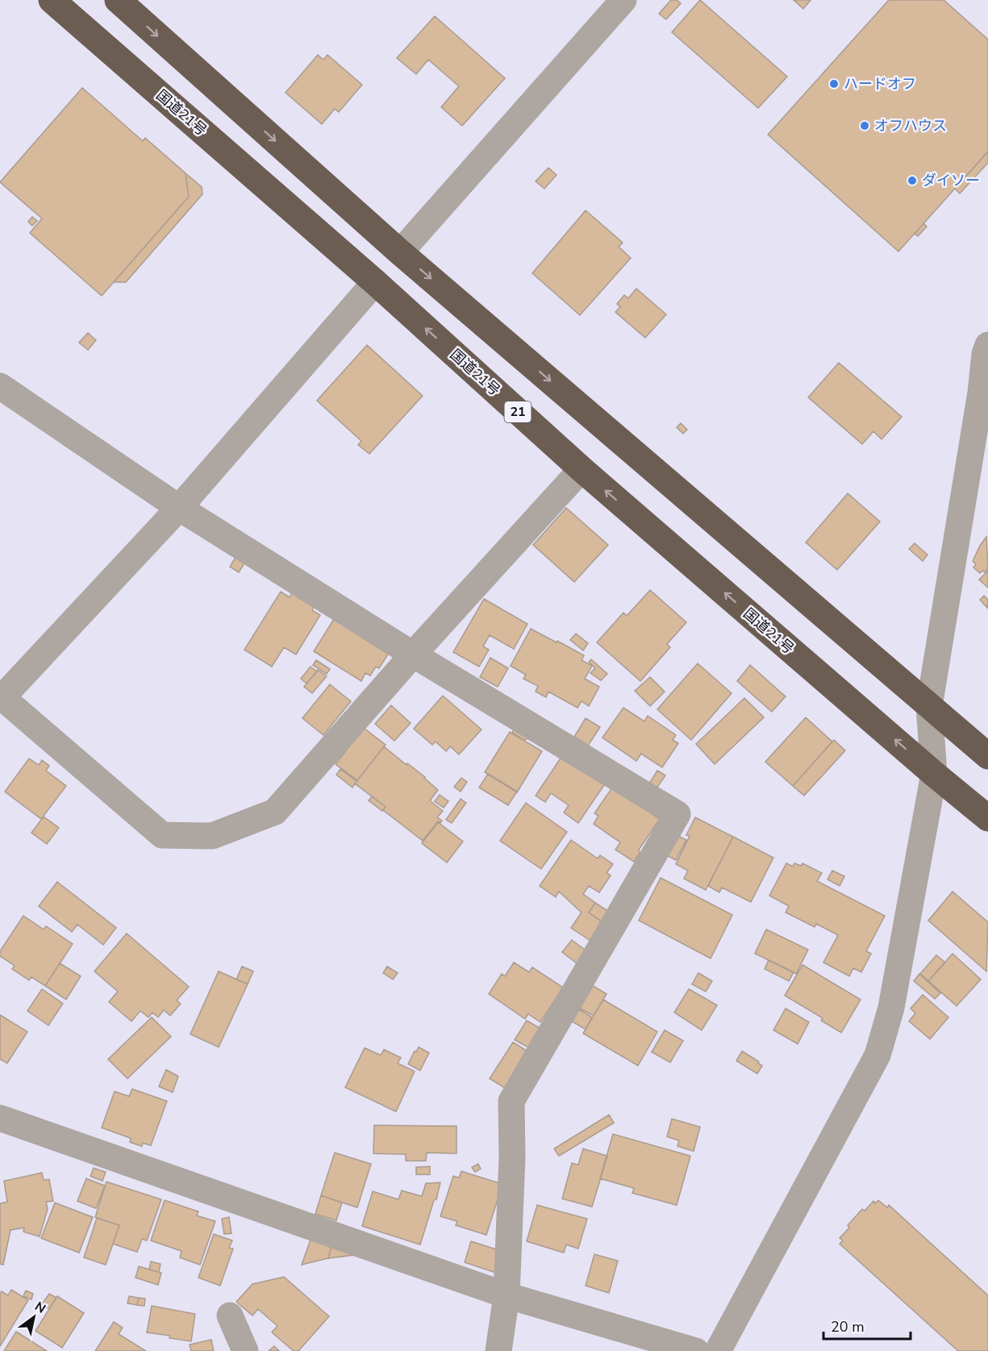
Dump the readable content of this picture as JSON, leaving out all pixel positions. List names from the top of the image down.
{
  "streets": {
    "highway": ["国道21号", "21"]
  },
  "places": ["ハードオフ", "オフハウス", "ダイソー"],
  "scale_bar": "20 m",
  "north": "top right"
}
